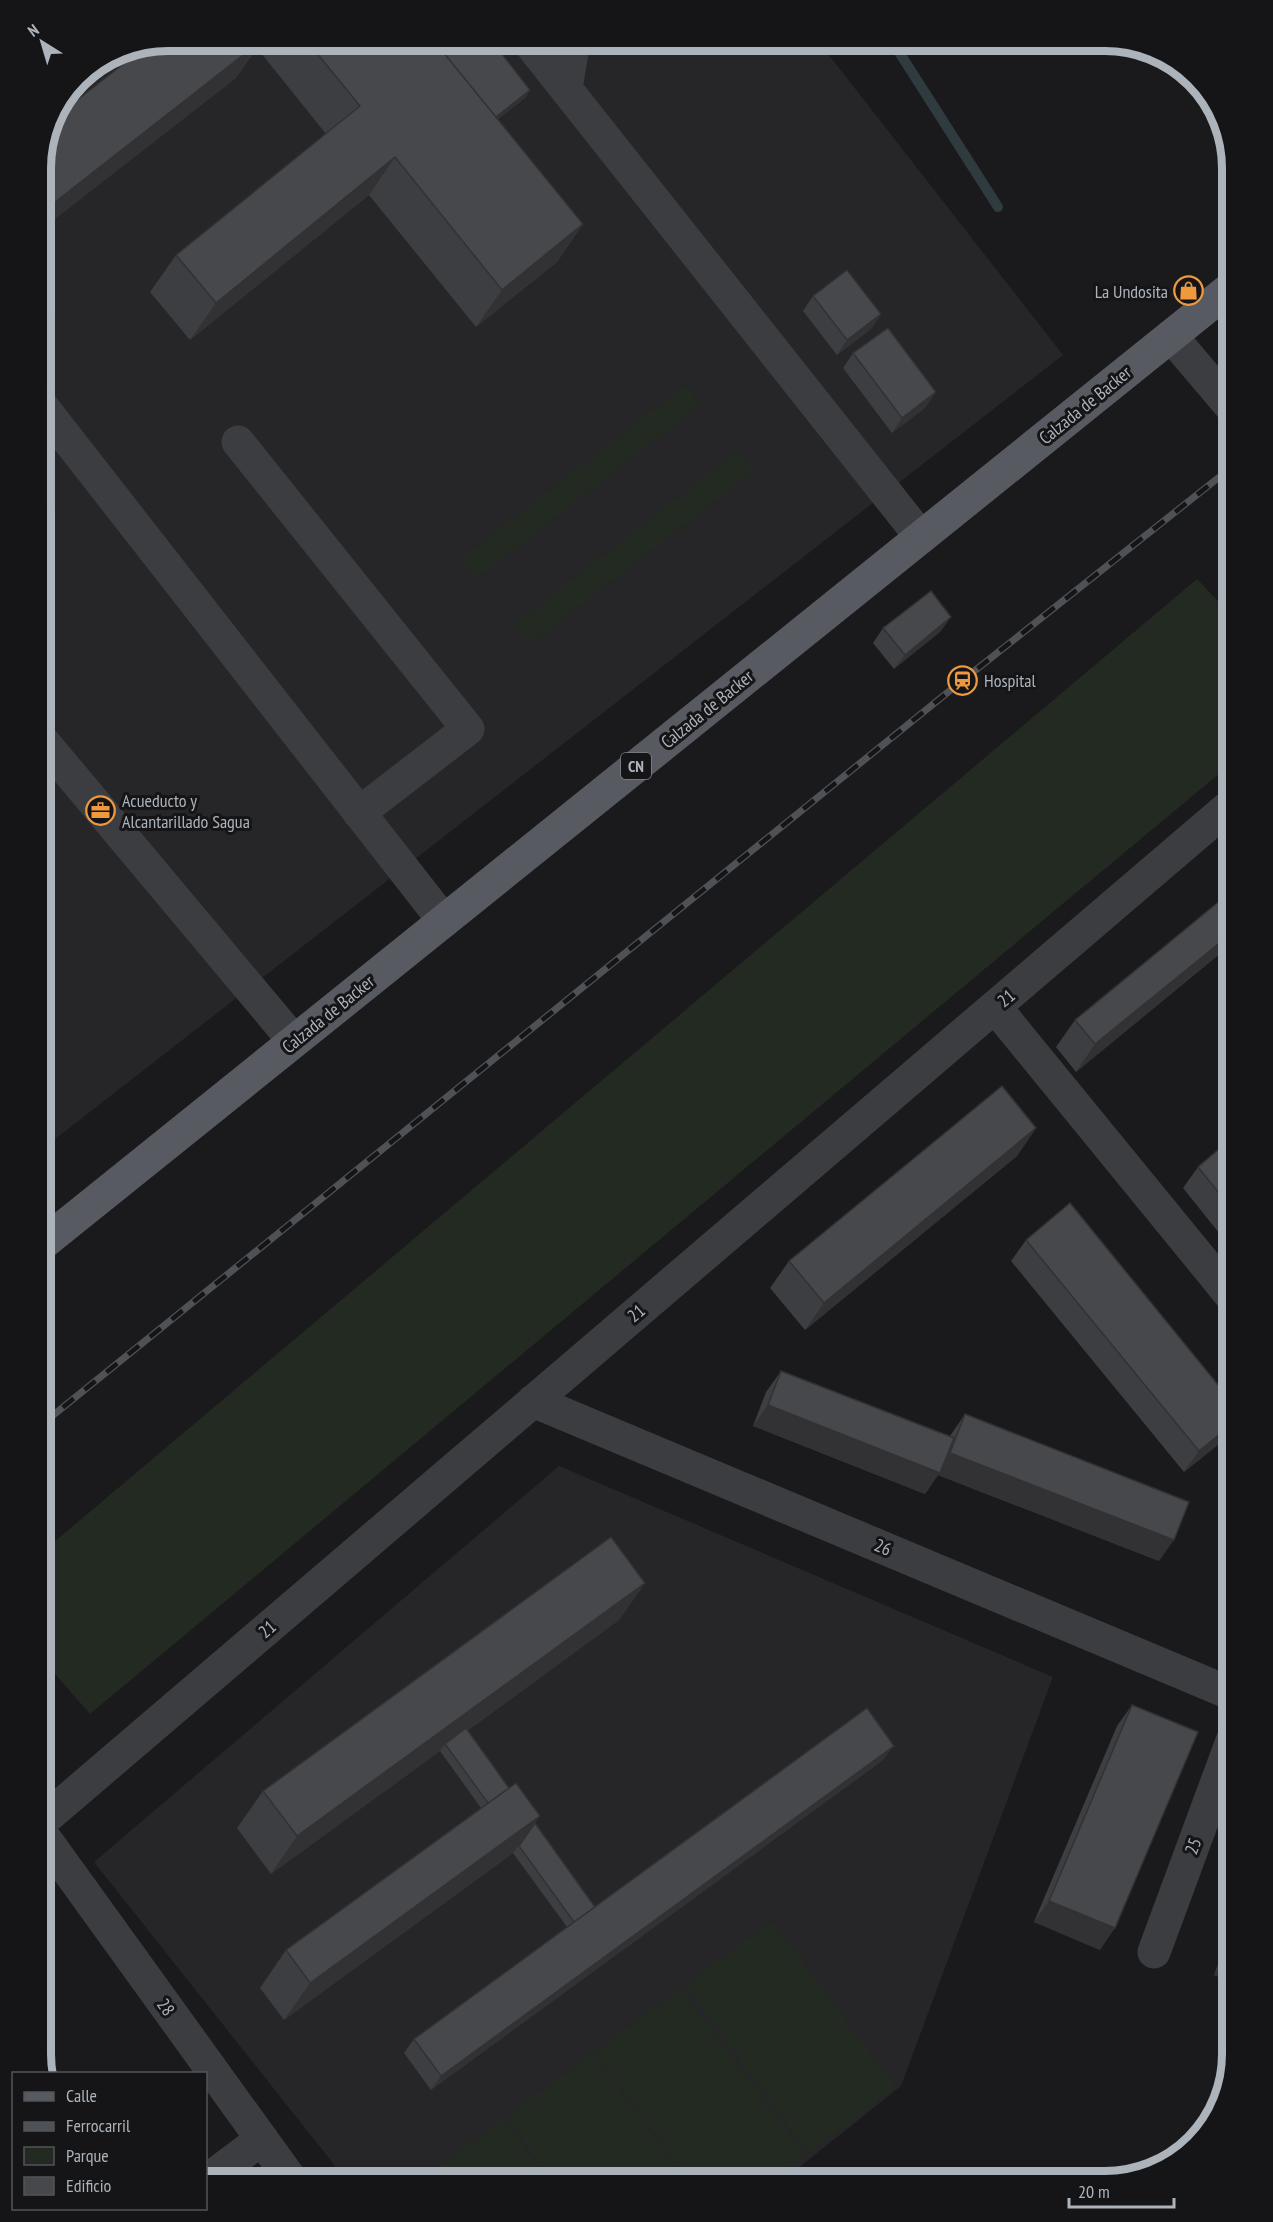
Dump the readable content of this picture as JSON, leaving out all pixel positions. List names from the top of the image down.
{
  "streets": {
    "main road": ["Calzada de Backer", "CN"],
    "street": [
      "21",
      "26",
      "25",
      "28"
    ]
  },
  "crossings": [
    ["21", "26"]
  ],
  "places": {
    "shop": ["La Undosita"],
    "station": ["Hospital"],
    "office": ["Acueducto y Alcantarillado Sagua"]
  },
  "legend": [
    "Calle",
    "Ferrocarril",
    "Parque",
    "Edificio"
  ],
  "scale_bar": "20 m",
  "north": "top left"
}
